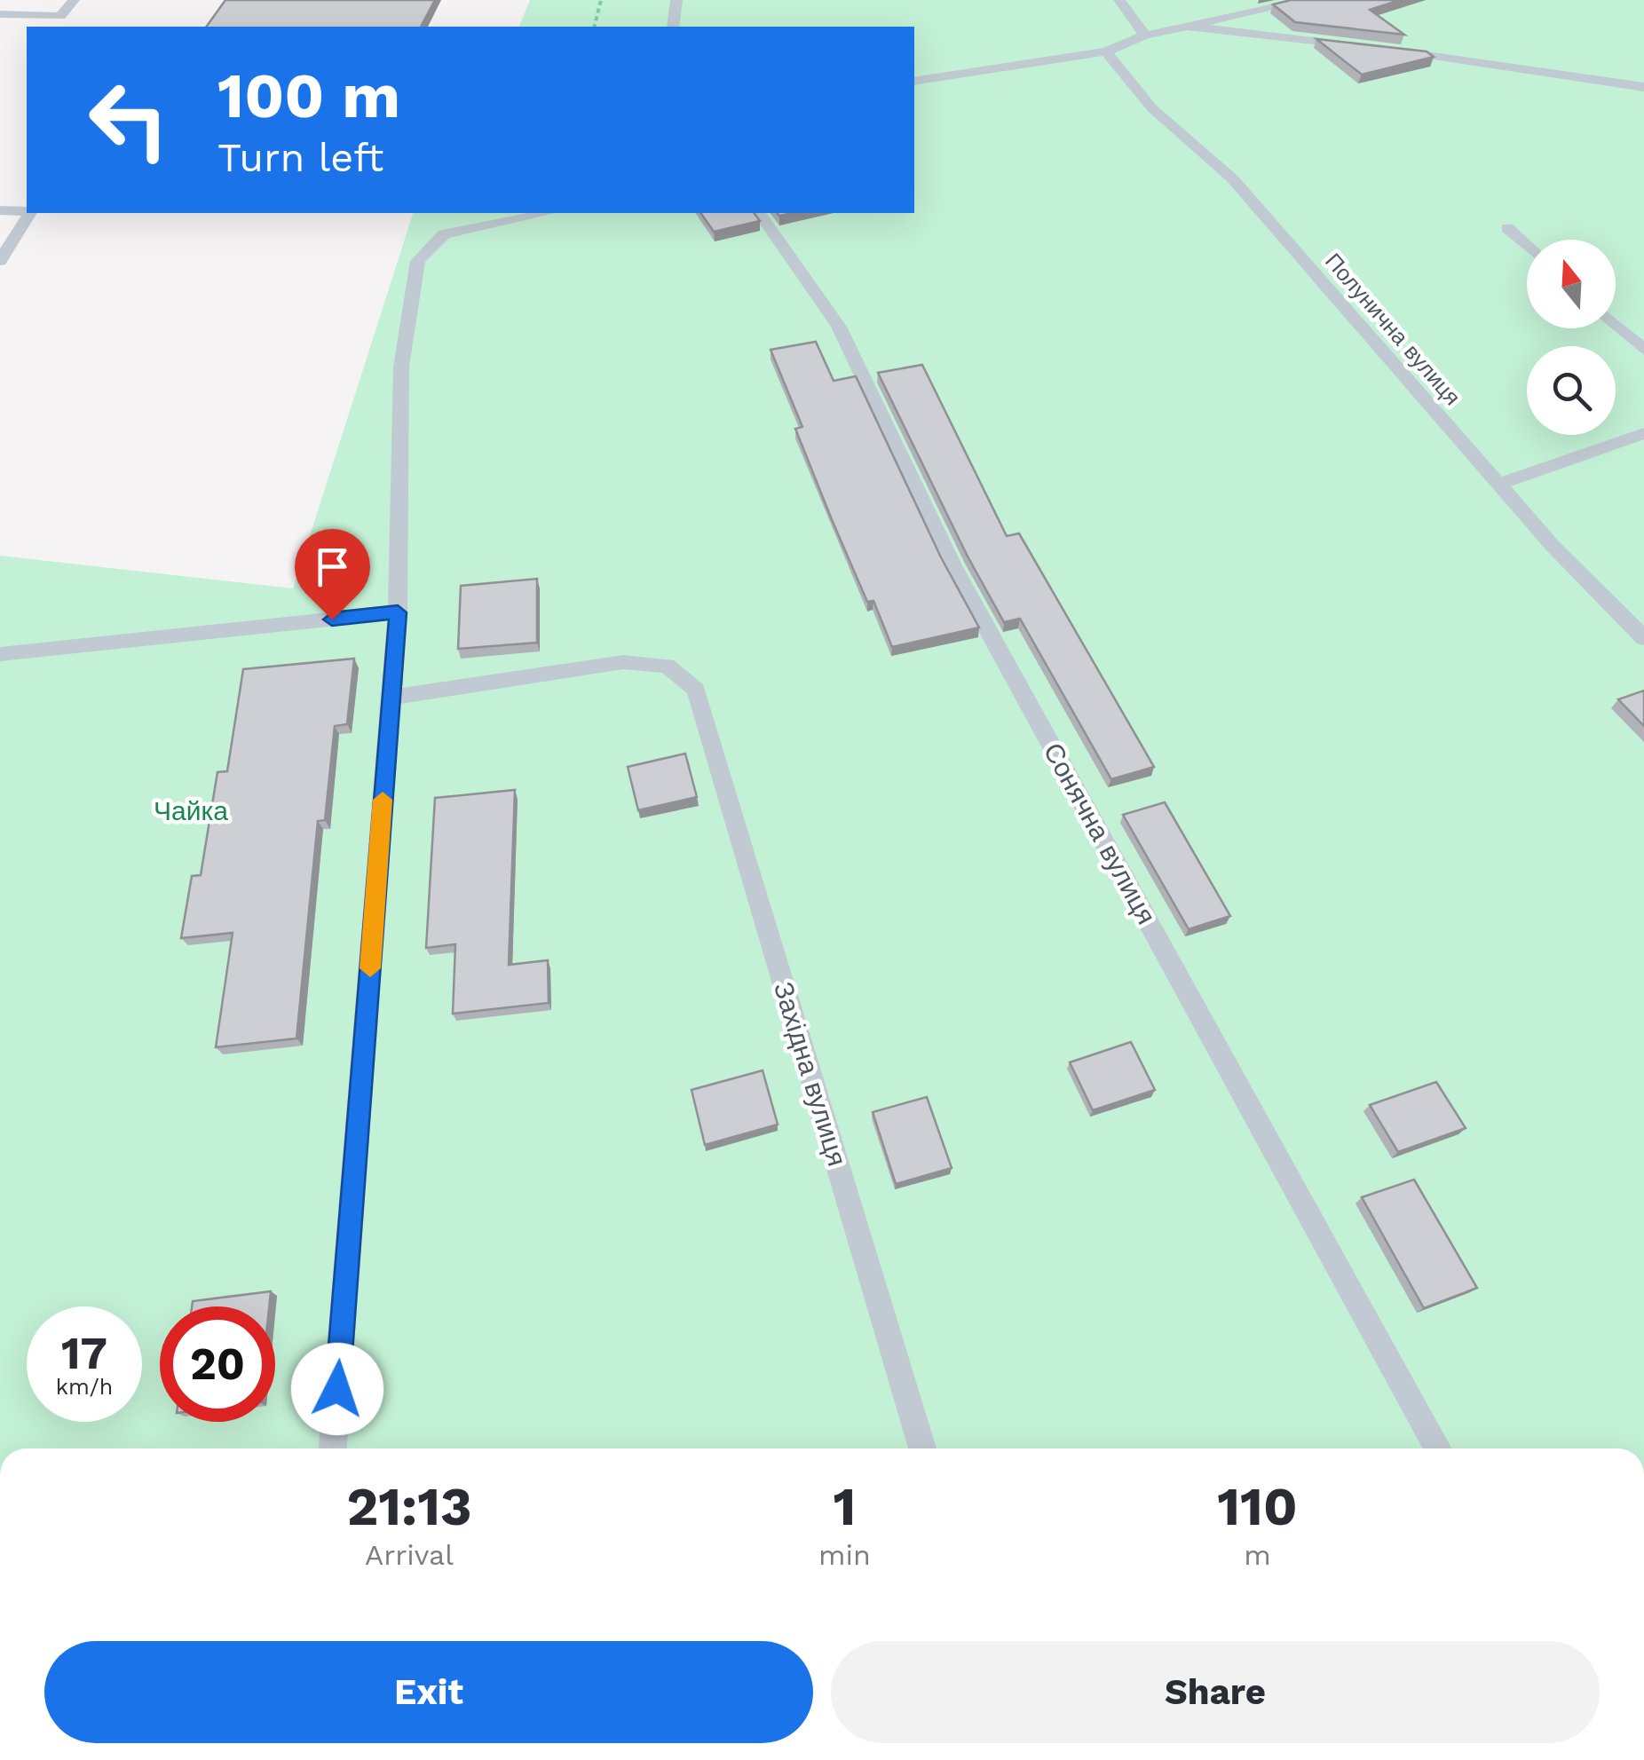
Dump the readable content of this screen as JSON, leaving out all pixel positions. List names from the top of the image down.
{
  "streets": {
    "lane": ["Полунична вулиця", "Сонячна вулиця", "Західна вулиця"]
  },
  "parks": ["Чайка"],
  "north": "top",
  "page": {
    "turn": ["100 m", "Turn left"],
    "speed": "17 km/h",
    "limit": "20",
    "eta": [
      "21:13",
      "Arrival",
      "1",
      "min",
      "110",
      "m"
    ],
    "buttons": ["Exit", "Share"]
  }
}
